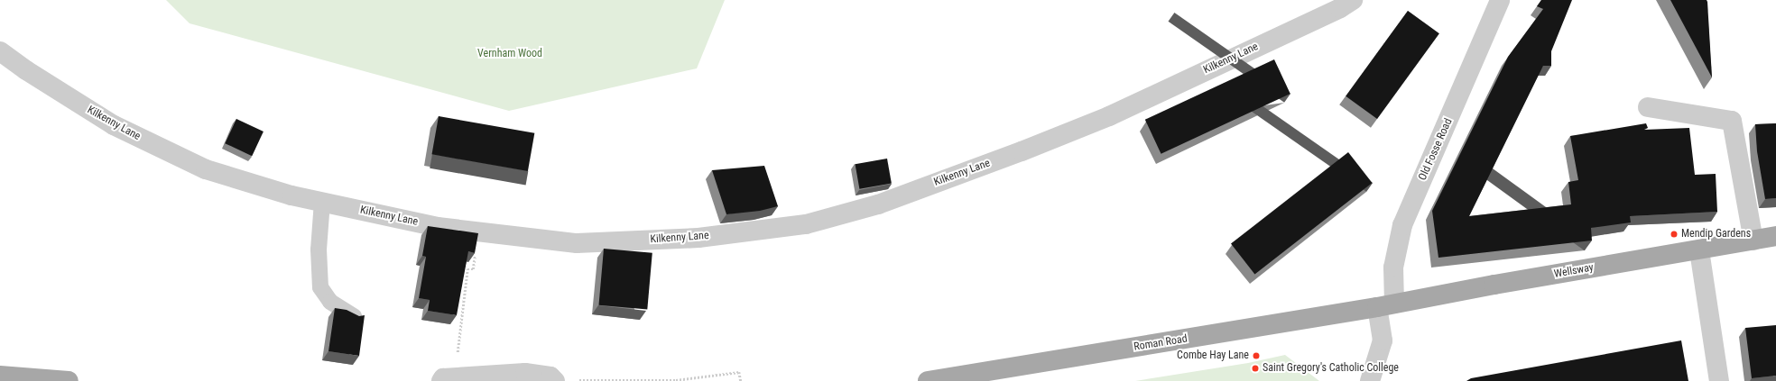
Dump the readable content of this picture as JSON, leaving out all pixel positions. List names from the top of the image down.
{
  "streets": {
    "main road": ["Wellsway", "Roman Road"],
    "street": ["Kilkenny Lane", "Old Fosse Road"]
  },
  "crossings": [
    ["Old Fosse Road", "Wellsway"],
    ["Old Fosse Road", "Roman Road"],
    ["Wellsway", "Roman Road"]
  ],
  "parks": ["Vernham Wood"],
  "places": ["Mendip Gardens", "Combe Hay Lane", "Saint Gregory's Catholic College"]
}
